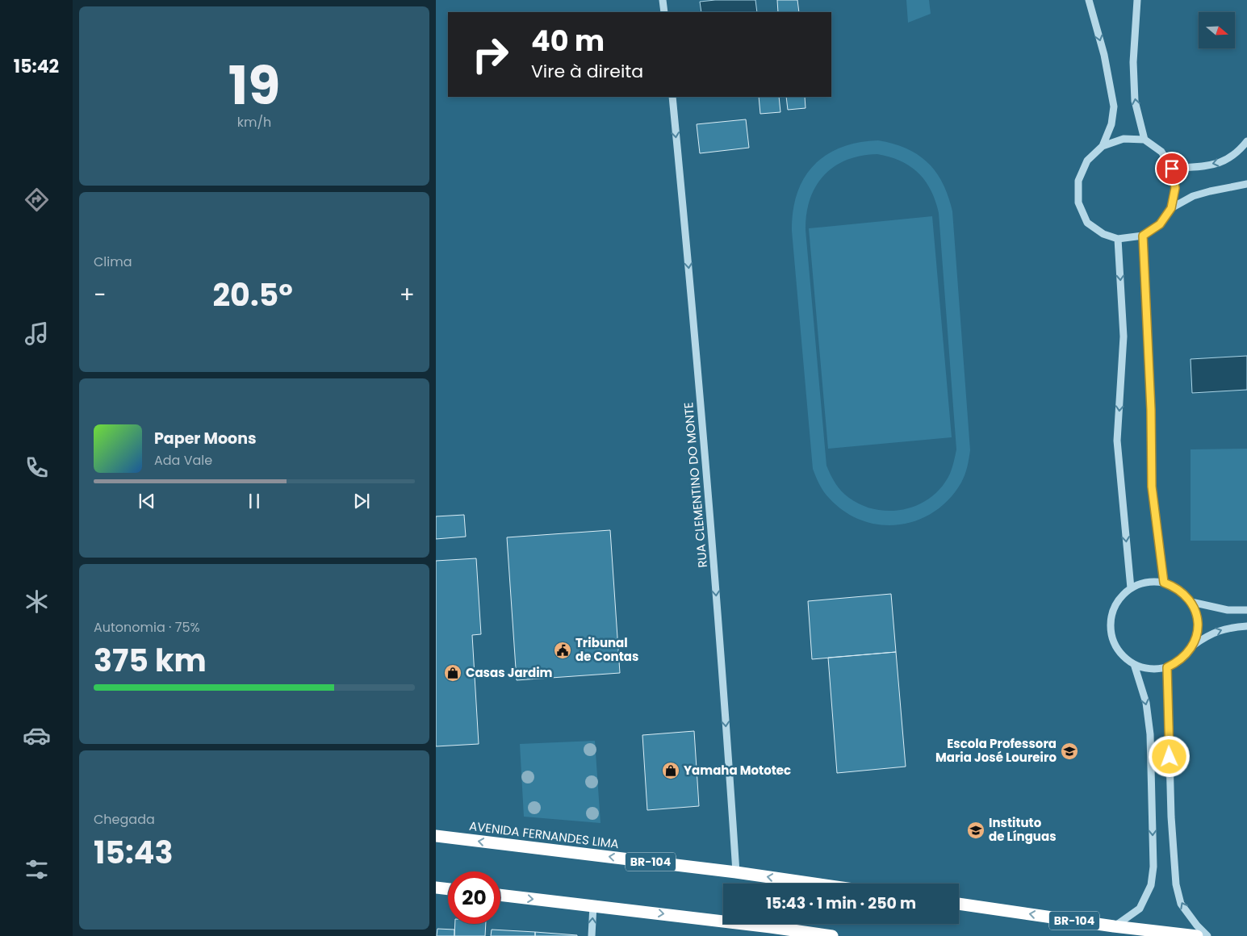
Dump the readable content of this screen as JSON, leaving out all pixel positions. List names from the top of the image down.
{
  "streets": {
    "highway": ["AVENIDA FERNANDES LIMA", "BR-104"],
    "street": ["RUA CLEMENTINO DO MONTE"]
  },
  "crossings": [
    ["RUA CLEMENTINO DO MONTE", "AVENIDA FERNANDES LIMA"]
  ],
  "one_way": ["RUA CLEMENTINO DO MONTE"],
  "places": {
    "public building": ["Tribunal de Contas"],
    "shop": ["Casas Jardim", "Yamaha Mototec"],
    "school or university": ["Escola Professora Maria José Loureiro", "Instituto de Línguas"]
  },
  "north": "right",
  "page": {
    "tabs": "15:42",
    "tile": [
      ["19", "km/h"],
      "Clima",
      ["Autonomia · 75%", "375 km"],
      ["Chegada", "15:43"]
    ],
    "turn": ["40 m", "Vire à direita"],
    "heat": ["−", "20.5°", "+"],
    "song": ["Paper Moons", "Ada Vale"],
    "limit": "20",
    "trip": "15:43 · 1 min · 250 m"
  }
}
